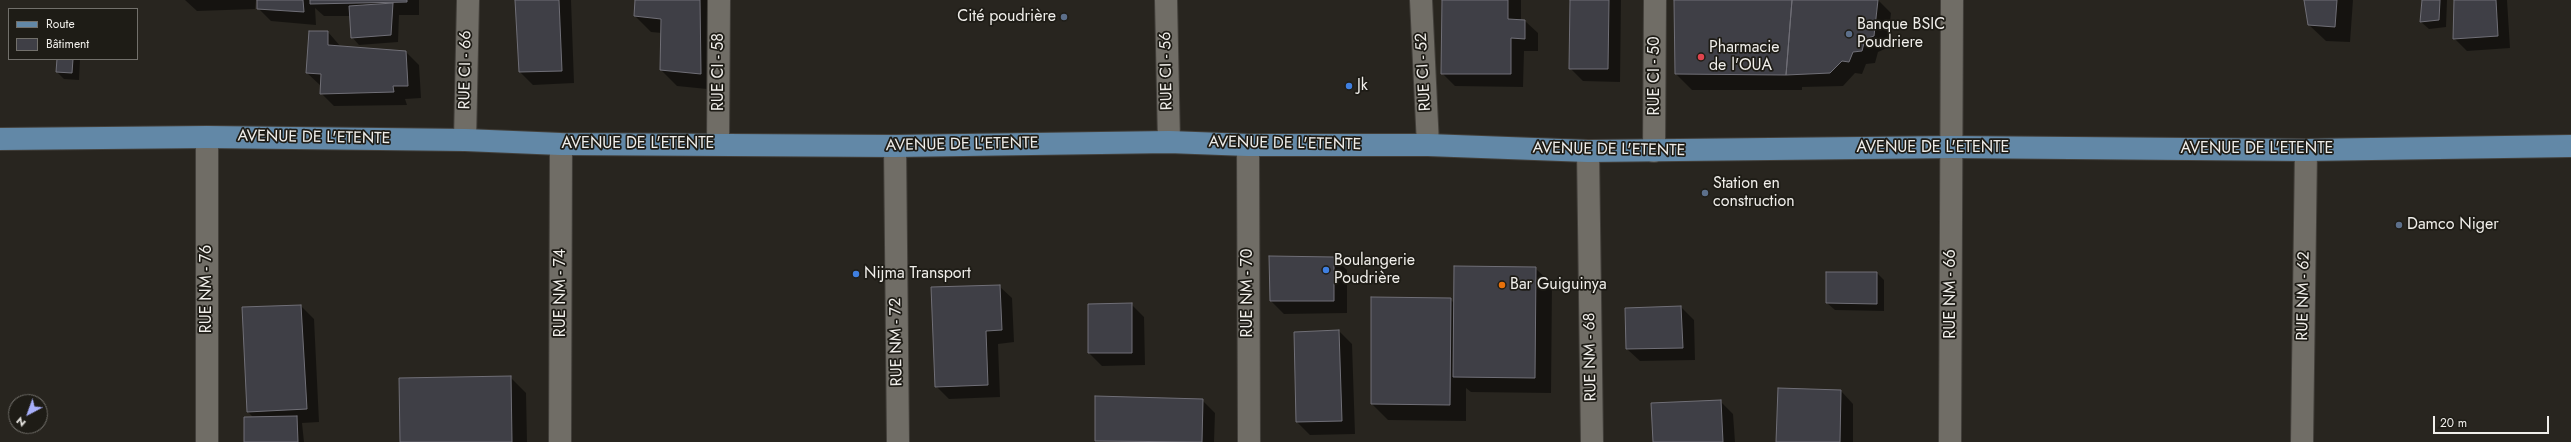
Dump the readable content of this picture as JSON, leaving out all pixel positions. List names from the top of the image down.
{
  "streets": {
    "main road": ["AVENUE DE L'ETENTE"],
    "street": [
      "RUE CI - 66",
      "RUE CI - 56",
      "RUE CI - 58",
      "RUE CI - 52",
      "RUE CI - 50",
      "RUE NM - 76",
      "RUE NM - 74",
      "RUE NM - 70",
      "RUE NM - 66",
      "RUE NM - 62",
      "RUE NM - 72",
      "RUE NM - 68"
    ]
  },
  "crossings": [
    ["RUE CI - 66", "AVENUE DE L'ETENTE"],
    ["RUE CI - 56", "AVENUE DE L'ETENTE"],
    ["RUE CI - 58", "AVENUE DE L'ETENTE"],
    ["RUE CI - 52", "AVENUE DE L'ETENTE"],
    ["RUE CI - 50", "AVENUE DE L'ETENTE"],
    ["AVENUE DE L'ETENTE", "RUE NM - 76"],
    ["AVENUE DE L'ETENTE", "RUE NM - 74"],
    ["AVENUE DE L'ETENTE", "RUE NM - 70"],
    ["AVENUE DE L'ETENTE", "RUE NM - 66"],
    ["AVENUE DE L'ETENTE", "RUE NM - 62"],
    ["AVENUE DE L'ETENTE", "RUE NM - 72"],
    ["AVENUE DE L'ETENTE", "RUE NM - 68"]
  ],
  "places": [
    "Cité poudrière",
    "Banque BSIC Poudriere",
    "Pharmacie de l'OUA",
    "Jk",
    "Station en construction",
    "Damco Niger",
    "Boulangerie Poudrière",
    "Nijma Transport",
    "Bar Guiguinya"
  ],
  "legend": ["Route", "Bâtiment"],
  "scale_bar": "20 m",
  "north": "bottom left"
}
